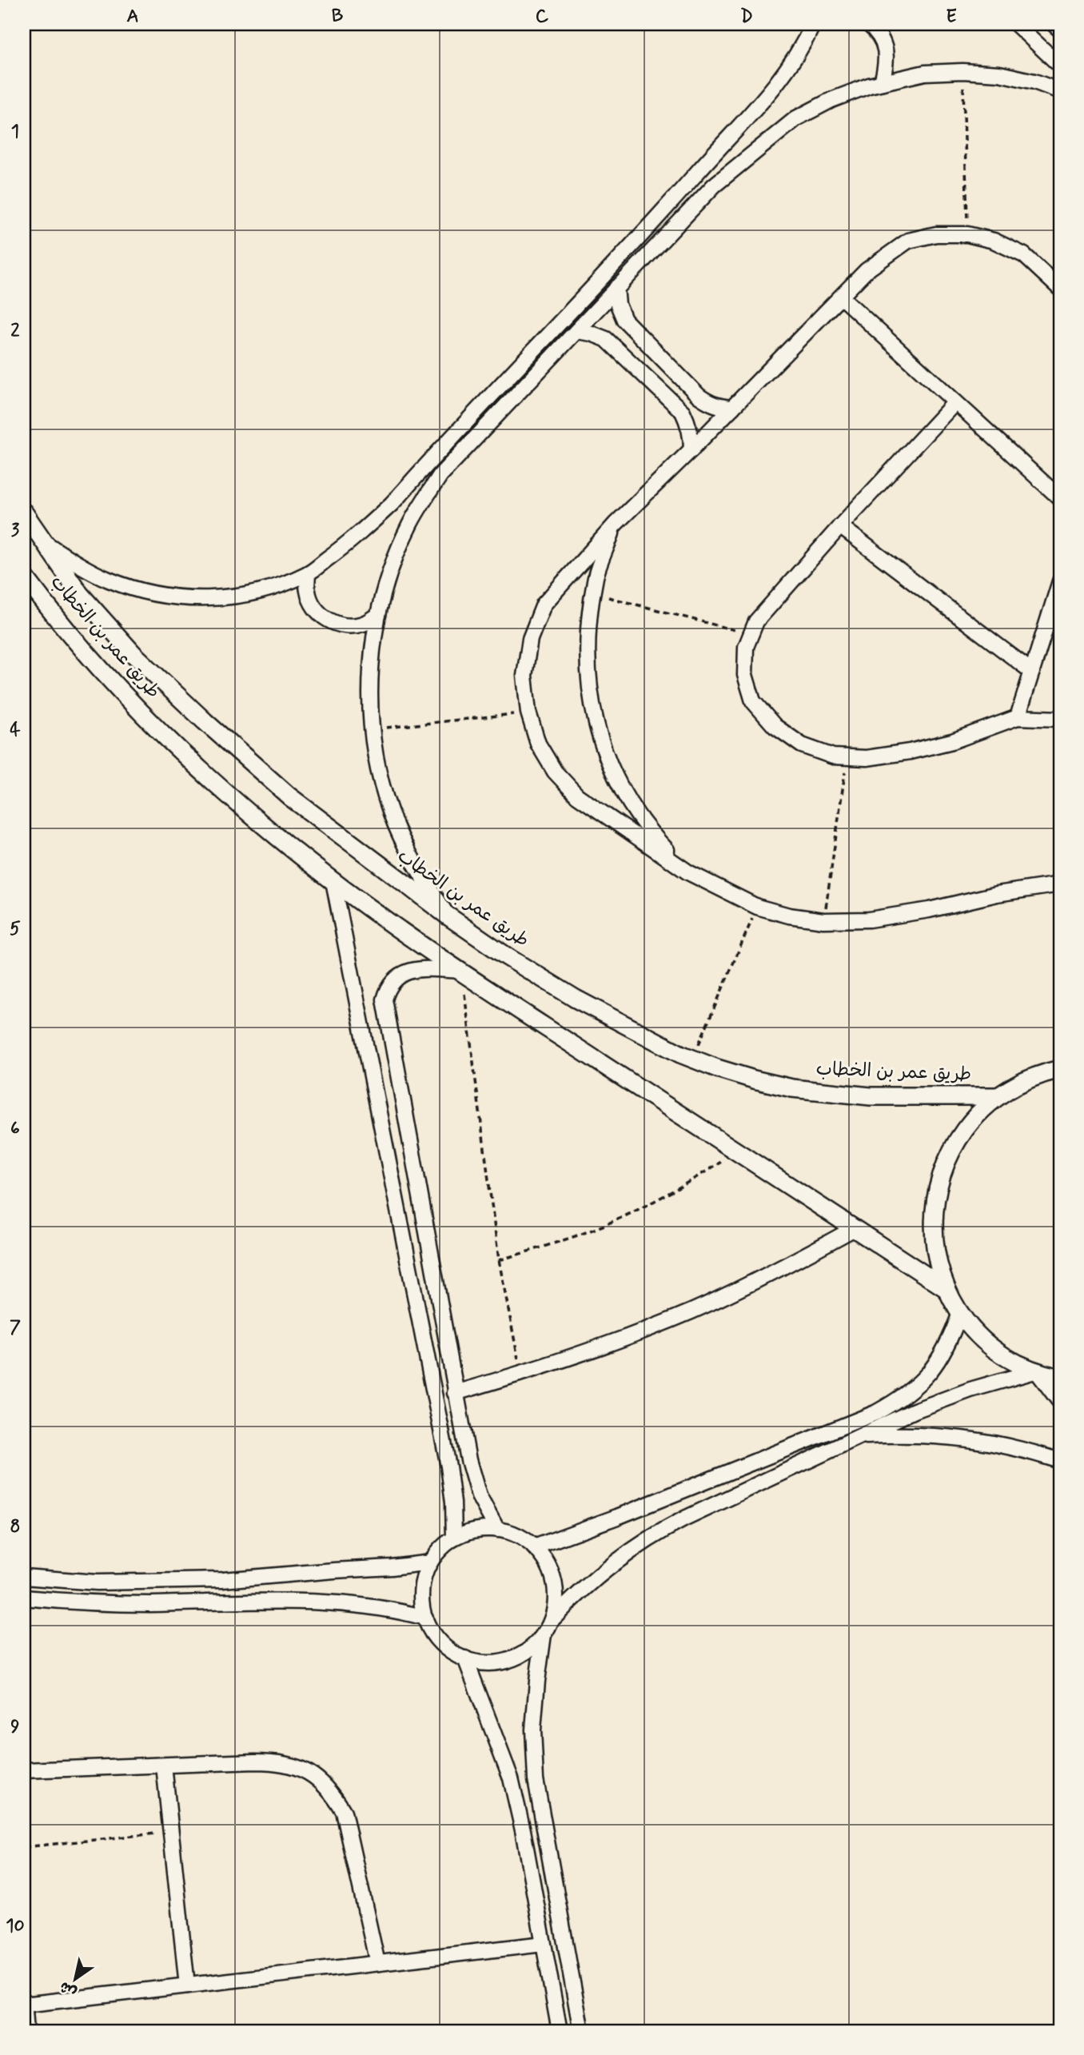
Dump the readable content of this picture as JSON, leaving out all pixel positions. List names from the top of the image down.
{
  "streets": {
    "street": ["طريق عمر بن الخطاب"]
  },
  "north": "bottom left",
  "grid": {
    "columns": [
      "A",
      "B",
      "C",
      "D",
      "E"
    ],
    "rows": [
      "1",
      "2",
      "3",
      "4",
      "5",
      "6",
      "7",
      "8",
      "9",
      "10"
    ]
  }
}
